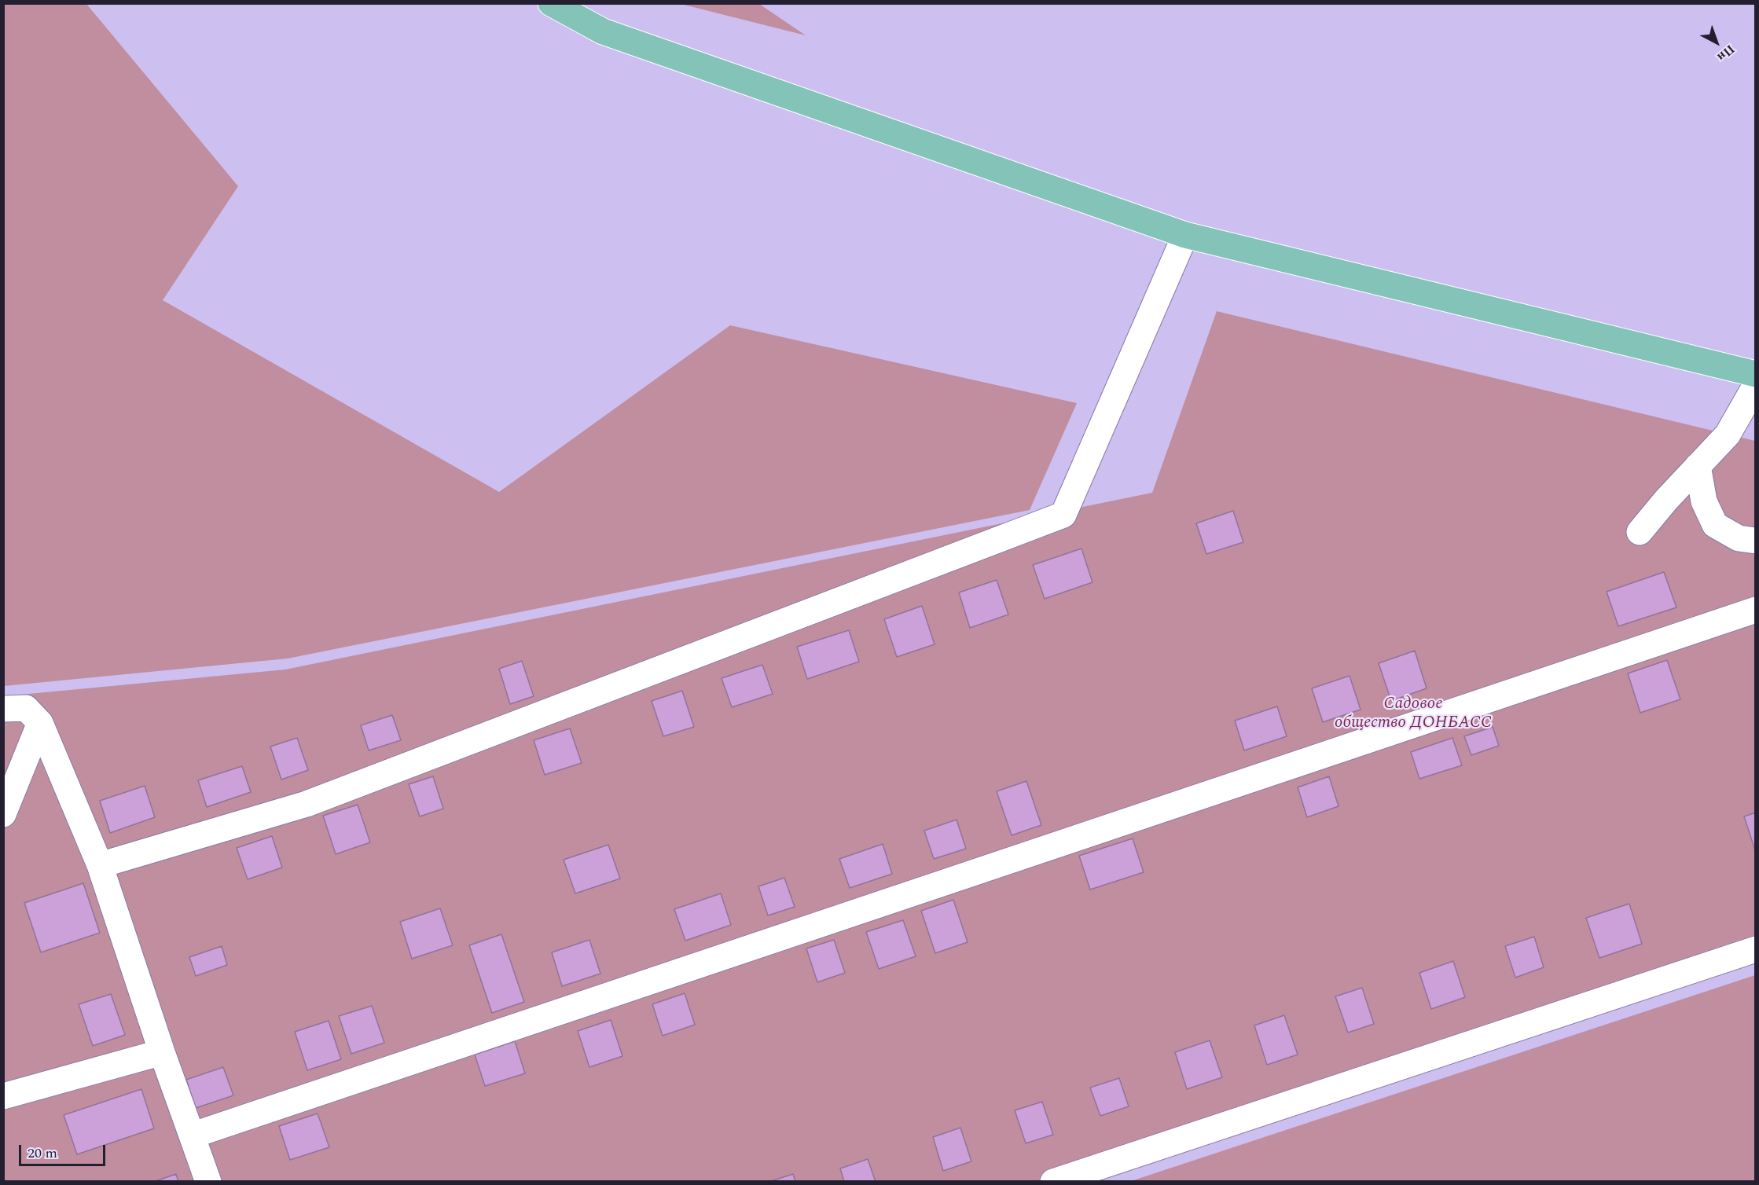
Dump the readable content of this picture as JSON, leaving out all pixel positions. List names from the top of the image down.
{
  "parks": ["Садовое общество ДОНБАСС"],
  "scale_bar": "20 m",
  "north": "bottom right"
}
